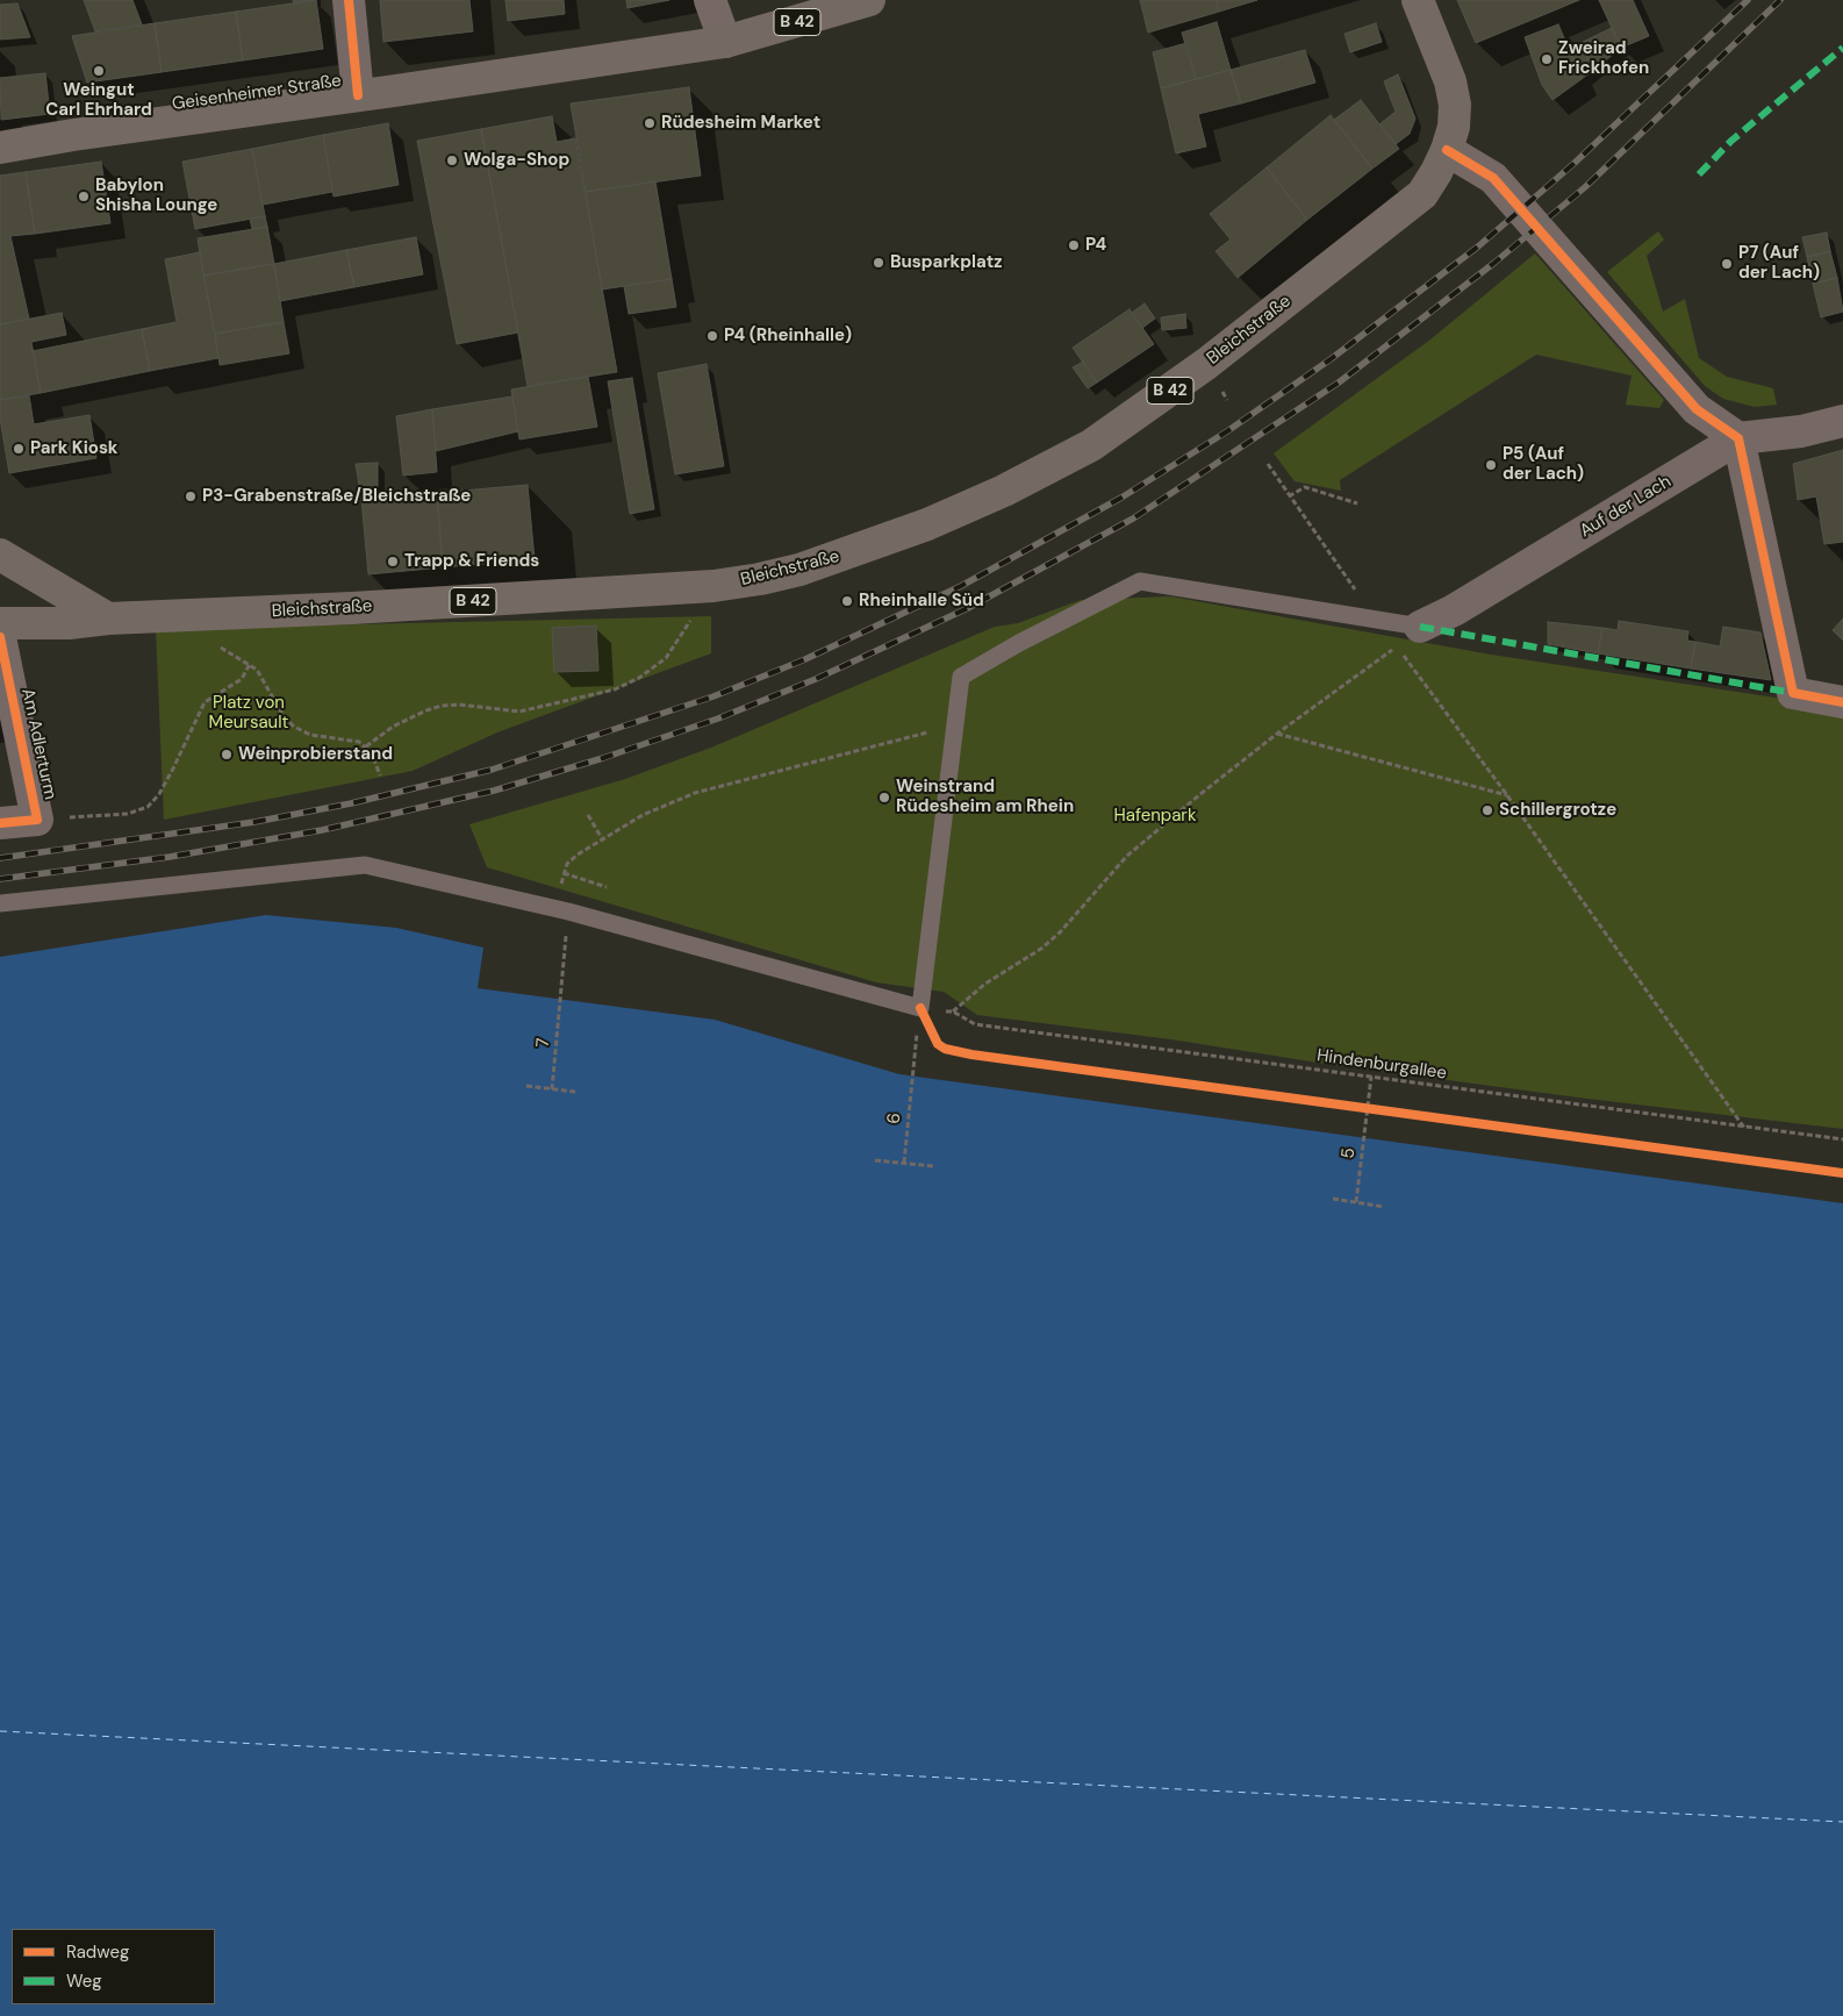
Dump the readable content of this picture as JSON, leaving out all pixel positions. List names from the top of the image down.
{
  "streets": {
    "main road": ["B 42", "Geisenheimer Straße", "Bleichstraße"],
    "street": ["Auf der Lach", "Am Adlerturm"],
    "path": [
      "7",
      "Hindenburgallee",
      "6",
      "5"
    ]
  },
  "crossings": [
    ["B 42", "Bleichstraße"],
    ["Hindenburgallee", "6"],
    ["Hindenburgallee", "5"]
  ],
  "parks": ["Platz von Meursault", "Hafenpark"],
  "places": [
    "Zweirad Frickhofen",
    "Weingut Carl Ehrhard",
    "Rüdesheim Market",
    "Wolga-Shop",
    "Babylon Shisha Lounge",
    "P4",
    "Busparkplatz",
    "P7 (Auf der Lach)",
    "P4 (Rheinhalle)",
    "Park Kiosk",
    "P5 (Auf der Lach)",
    "P3-Grabenstraße/Bleichstraße",
    "Trapp & Friends",
    "Rheinhalle Süd",
    "Weinprobierstand",
    "Weinstrand Rüdesheim am Rhein",
    "Schillergrotze"
  ],
  "legend": ["Radweg", "Weg"]
}
